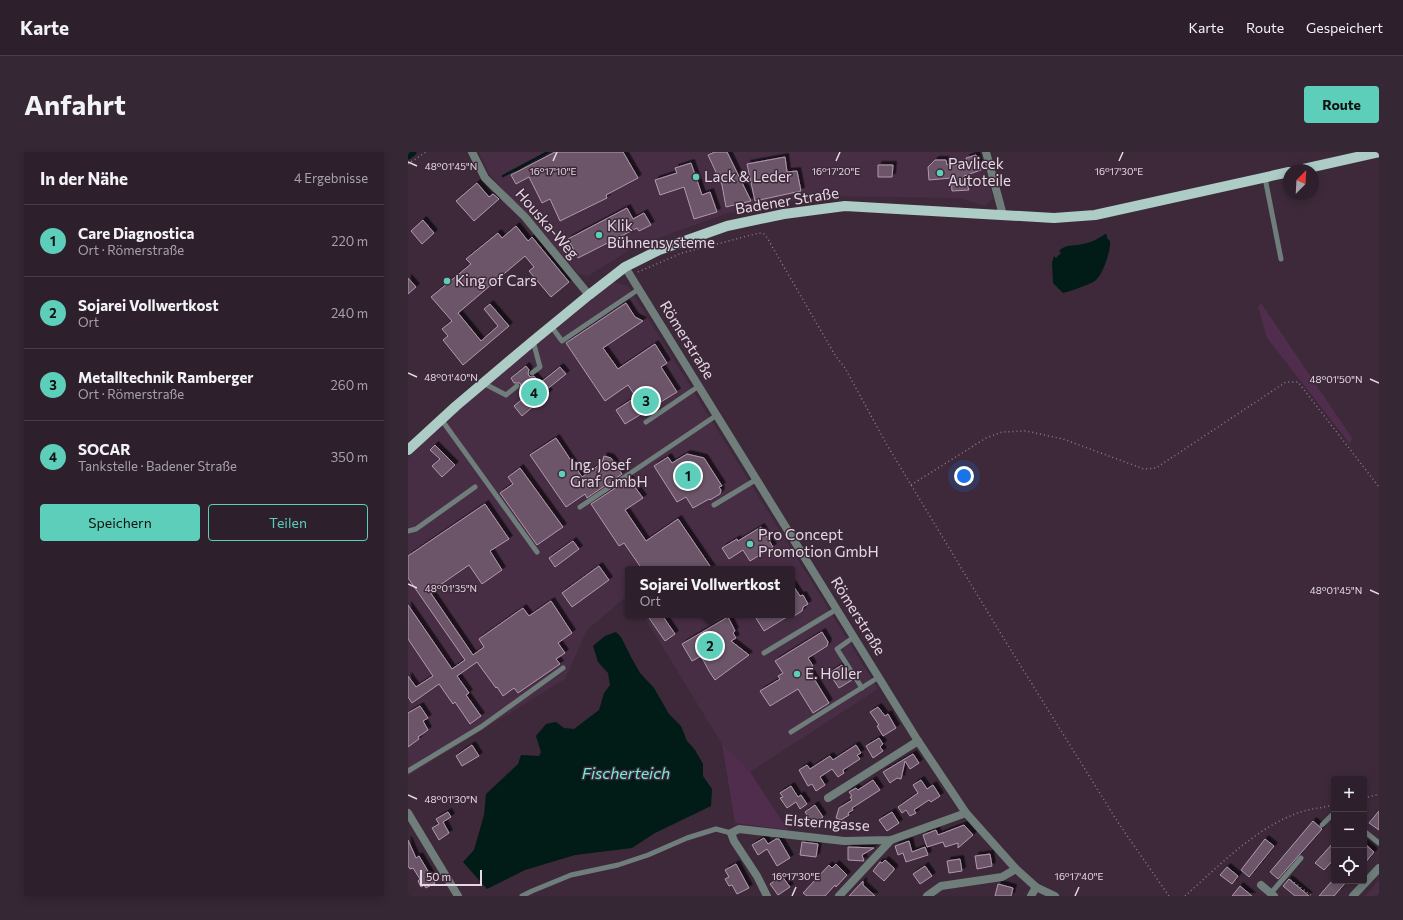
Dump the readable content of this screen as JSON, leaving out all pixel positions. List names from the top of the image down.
{
  "streets": {
    "main road": ["Badener Straße"],
    "street": ["Houska-Weg", "Römerstraße", "Elsterngasse"]
  },
  "crossings": [
    ["Badener Straße", "Houska-Weg"],
    ["Badener Straße", "Römerstraße"],
    ["Römerstraße", "Elsterngasse"]
  ],
  "water": ["Fischerteich"],
  "places": [
    "Pavlicek Autoteile",
    "Lack & Leder",
    "Klik Bühnensysteme",
    "King of Cars",
    "Ing. Josef Graf GmbH",
    "Pro Concept Promotion GmbH",
    "E. Holler"
  ],
  "scale_bar": "50 m",
  "north": "top right",
  "page": {
    "header": "Karte",
    "nav": ["Karte", "Route", "Gespeichert"],
    "buttons": [
      "Route",
      ["Speichern", "Teilen"]
    ],
    "title": "Anfahrt",
    "heading": ["In der Nähe", "4 Ergebnisse"],
    "list": [
      {
        "mark": "1",
        "name": "Care Diagnostica",
        "note": "Ort · Römerstraße",
        "value": "220 m"
      },
      {
        "mark": "2",
        "name": "Sojarei Vollwertkost",
        "note": "Ort",
        "value": "240 m"
      },
      {
        "mark": "3",
        "name": "Metalltechnik Ramberger",
        "note": "Ort · Römerstraße",
        "value": "260 m"
      },
      {
        "mark": "4",
        "name": "SOCAR",
        "note": "Tankstelle · Badener Straße",
        "value": "350 m"
      }
    ],
    "pins": [
      "4",
      "3",
      "1",
      "2"
    ],
    "popup": ["Sojarei Vollwertkost", "Ort"],
    "map_buttons": ["+", "−"],
    "scale": "50 m"
  },
  "coordinates": [
    "48°01'45\"N",
    "16°17'10\"E",
    "16°17'20\"E",
    "16°17'30\"E",
    "48°01'40\"N",
    "48°01'50\"N",
    "48°01'35\"N",
    "48°01'30\"N",
    "16°17'40\"E"
  ]
}
